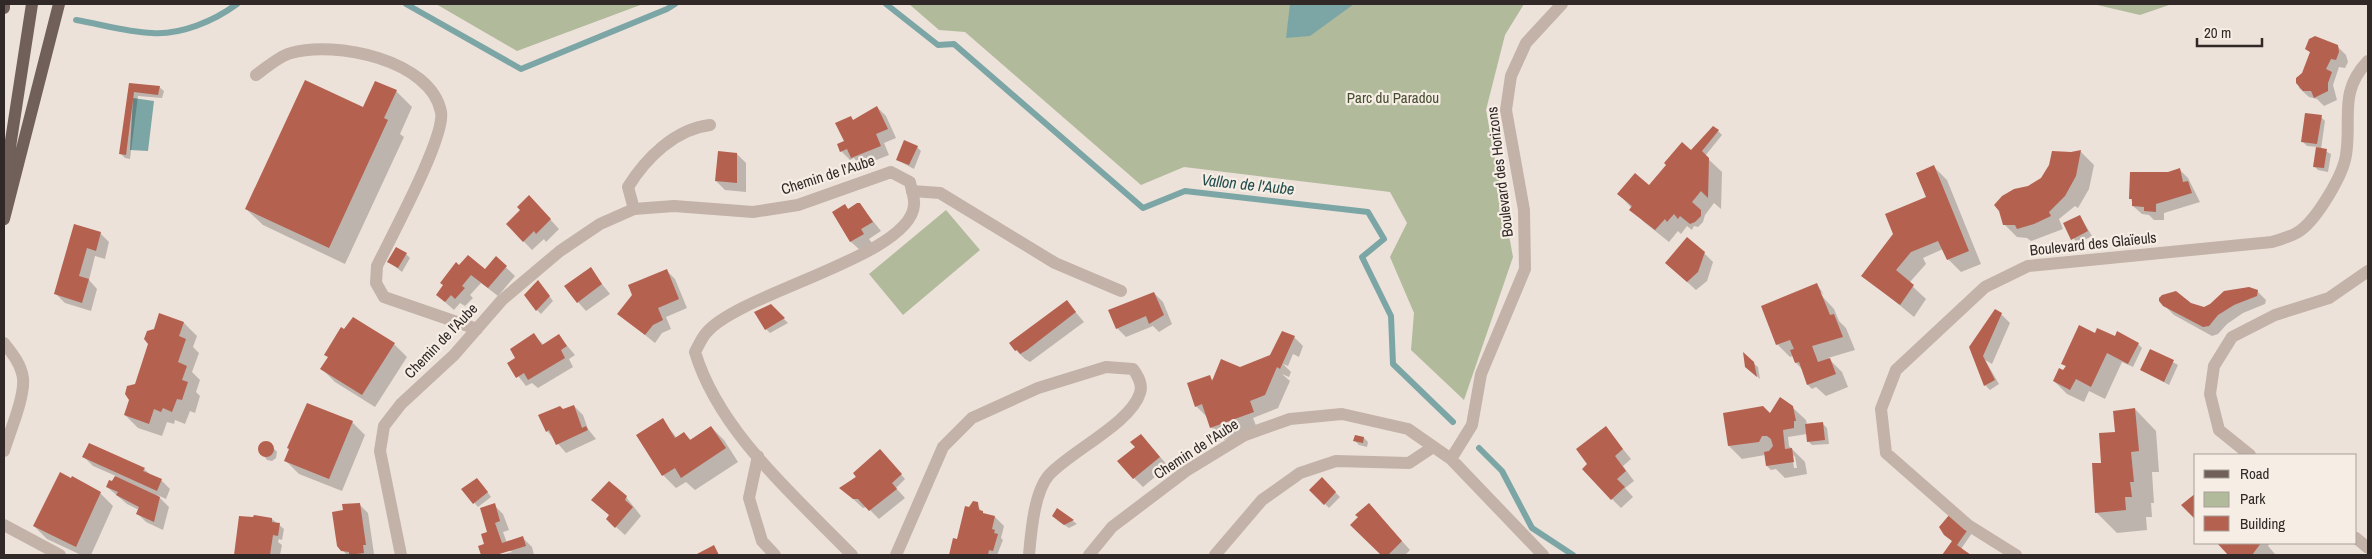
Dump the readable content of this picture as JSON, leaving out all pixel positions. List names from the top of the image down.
{
  "streets": {
    "street": ["Boulevard des Horizons", "Chemin de l'Aube", "Boulevard des Glaïeuls"]
  },
  "crossings": [
    ["Boulevard des Horizons", "Chemin de l'Aube"]
  ],
  "water": ["Vallon de l'Aube"],
  "parks": ["Parc du Paradou"],
  "legend": ["Road", "Park", "Building"],
  "scale_bar": "20 m"
}
